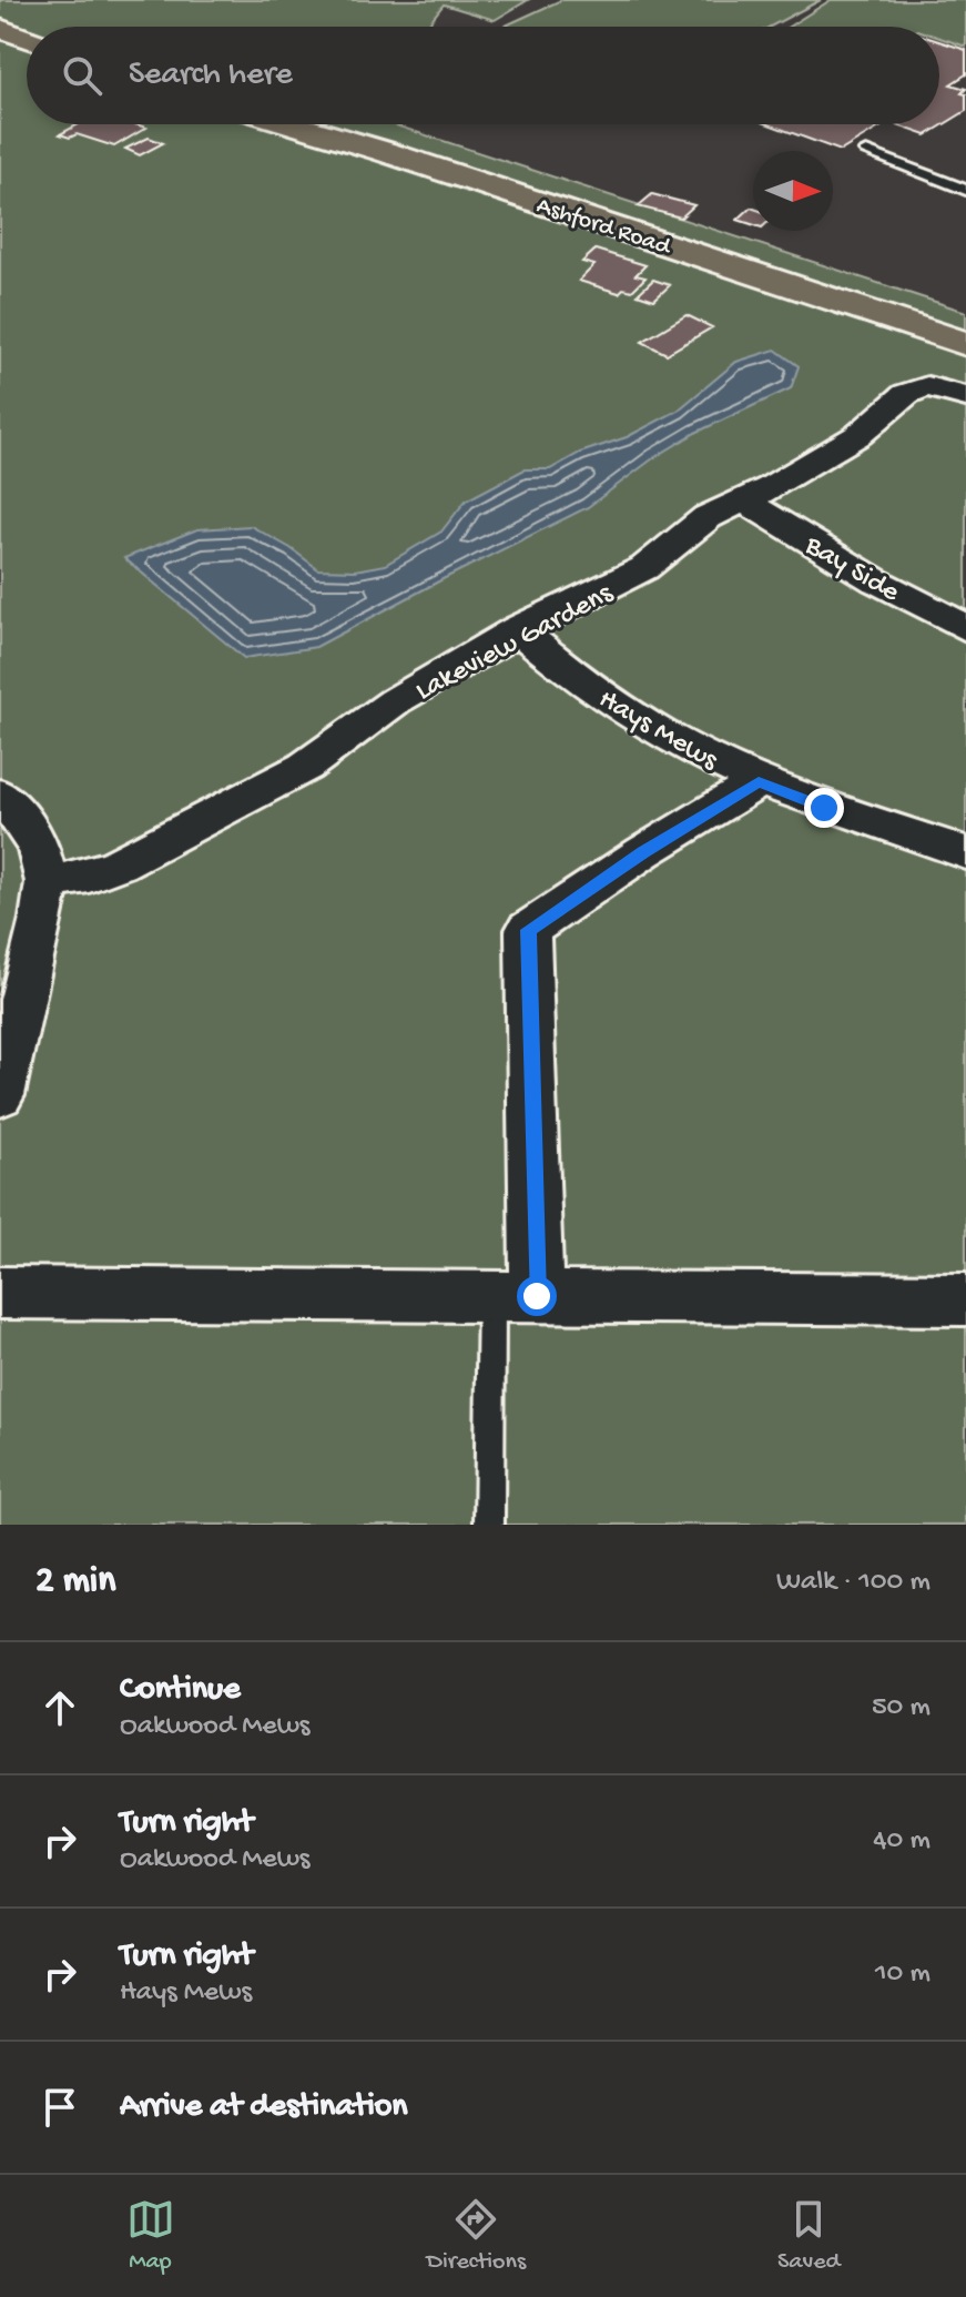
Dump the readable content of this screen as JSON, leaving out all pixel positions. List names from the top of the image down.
{
  "streets": {
    "main road": ["Ashford Road"],
    "street": ["Bay Side", "Lakeview Gardens", "Hays Mews"]
  },
  "crossings": [
    ["Bay Side", "Lakeview Gardens"],
    ["Lakeview Gardens", "Hays Mews"]
  ],
  "north": "right",
  "page": {
    "search": "Search here",
    "heading": ["2 min", "Walk · 100 m"],
    "list": [
      ["Continue", "Oakwood Mews", "50 m"],
      ["Turn right", "Oakwood Mews", "40 m"],
      ["Turn right", "Hays Mews", "10 m"],
      "Arrive at destination"
    ],
    "nav": ["Map", "Directions", "Saved"]
  }
}
